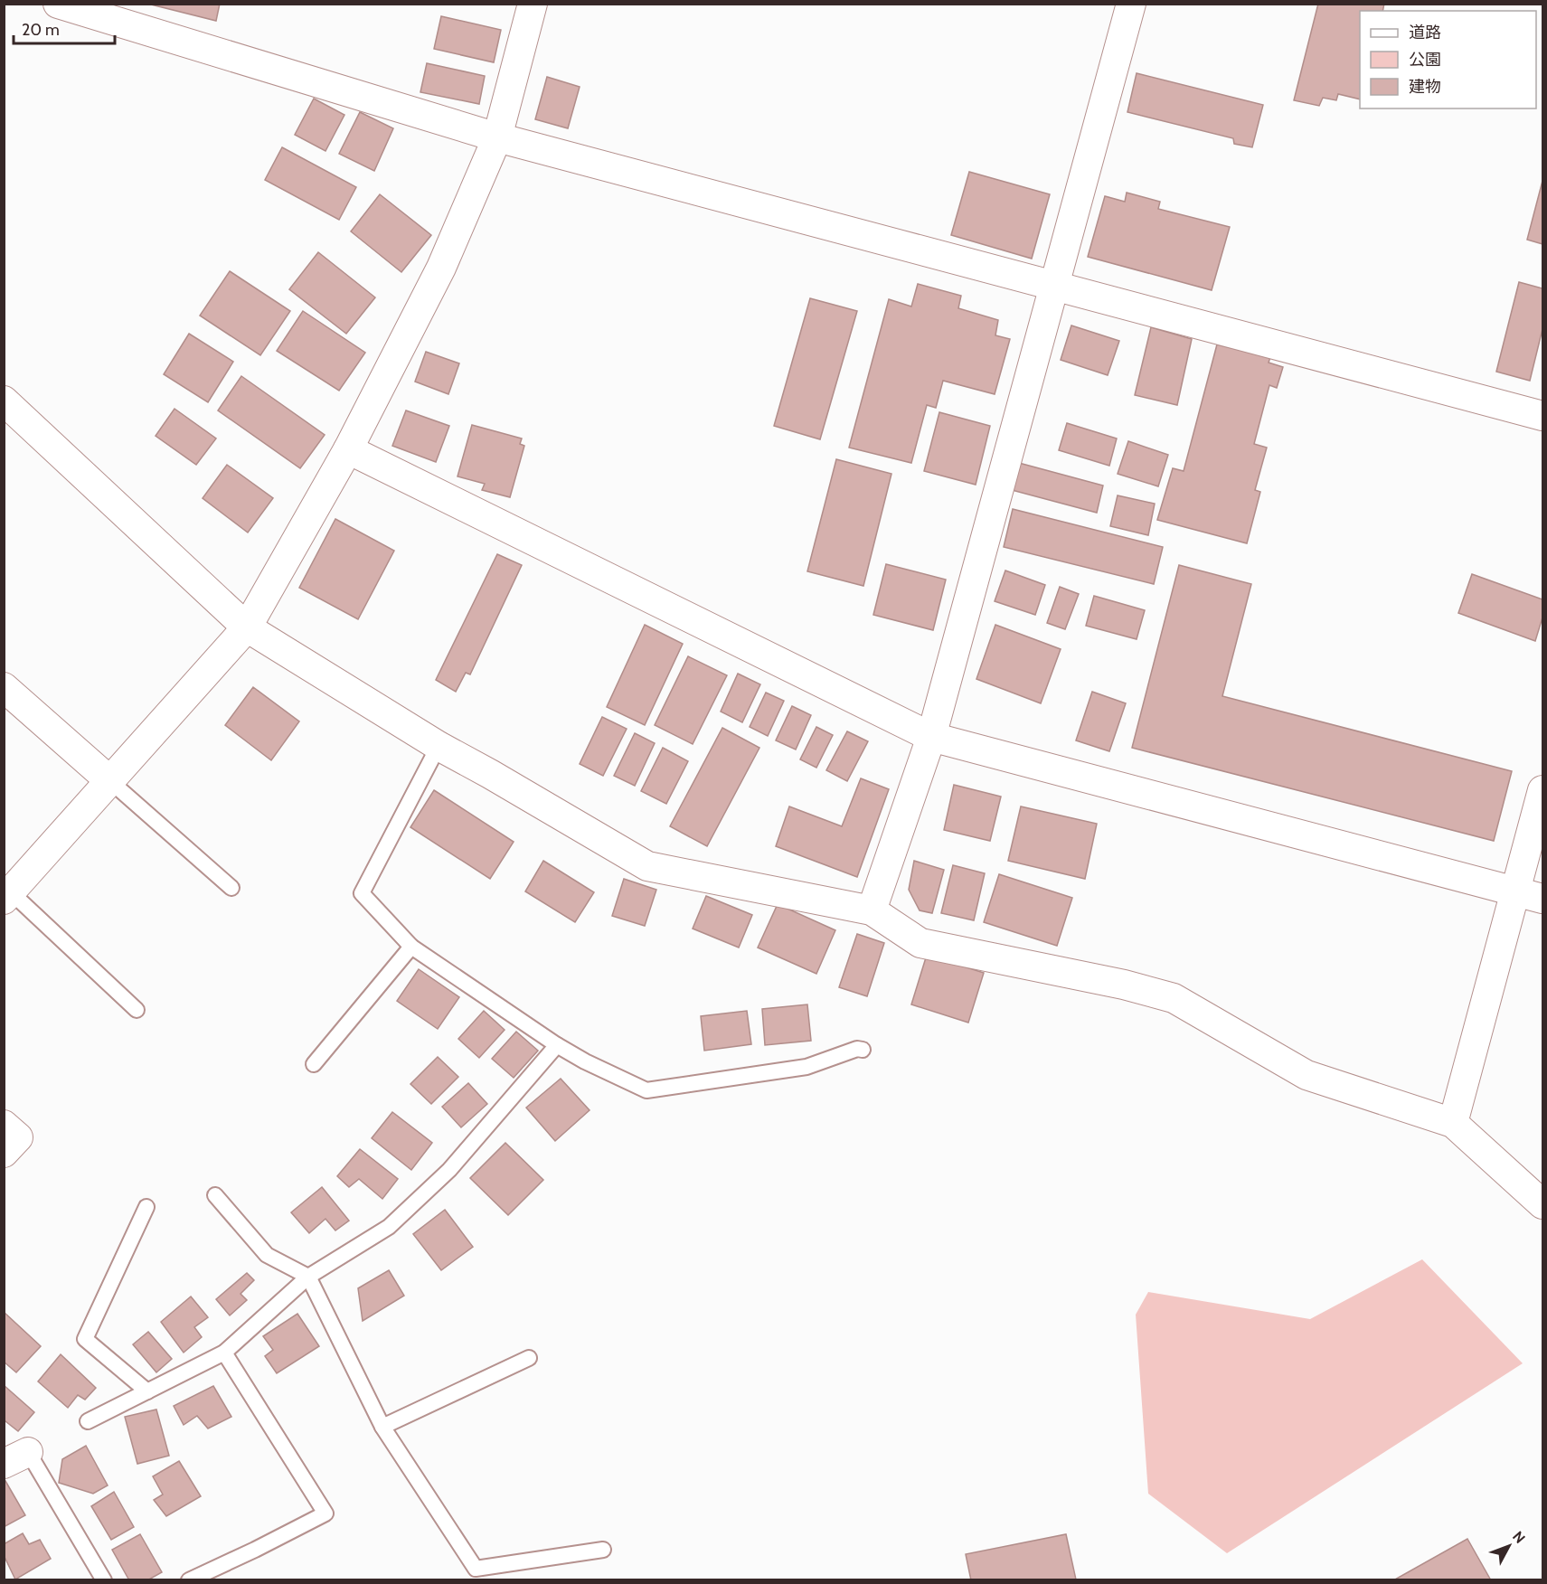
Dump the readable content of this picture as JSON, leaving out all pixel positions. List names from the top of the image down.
{
  "legend": ["道路", "公園", "建物"],
  "scale_bar": "20 m",
  "north": "top right"
}
